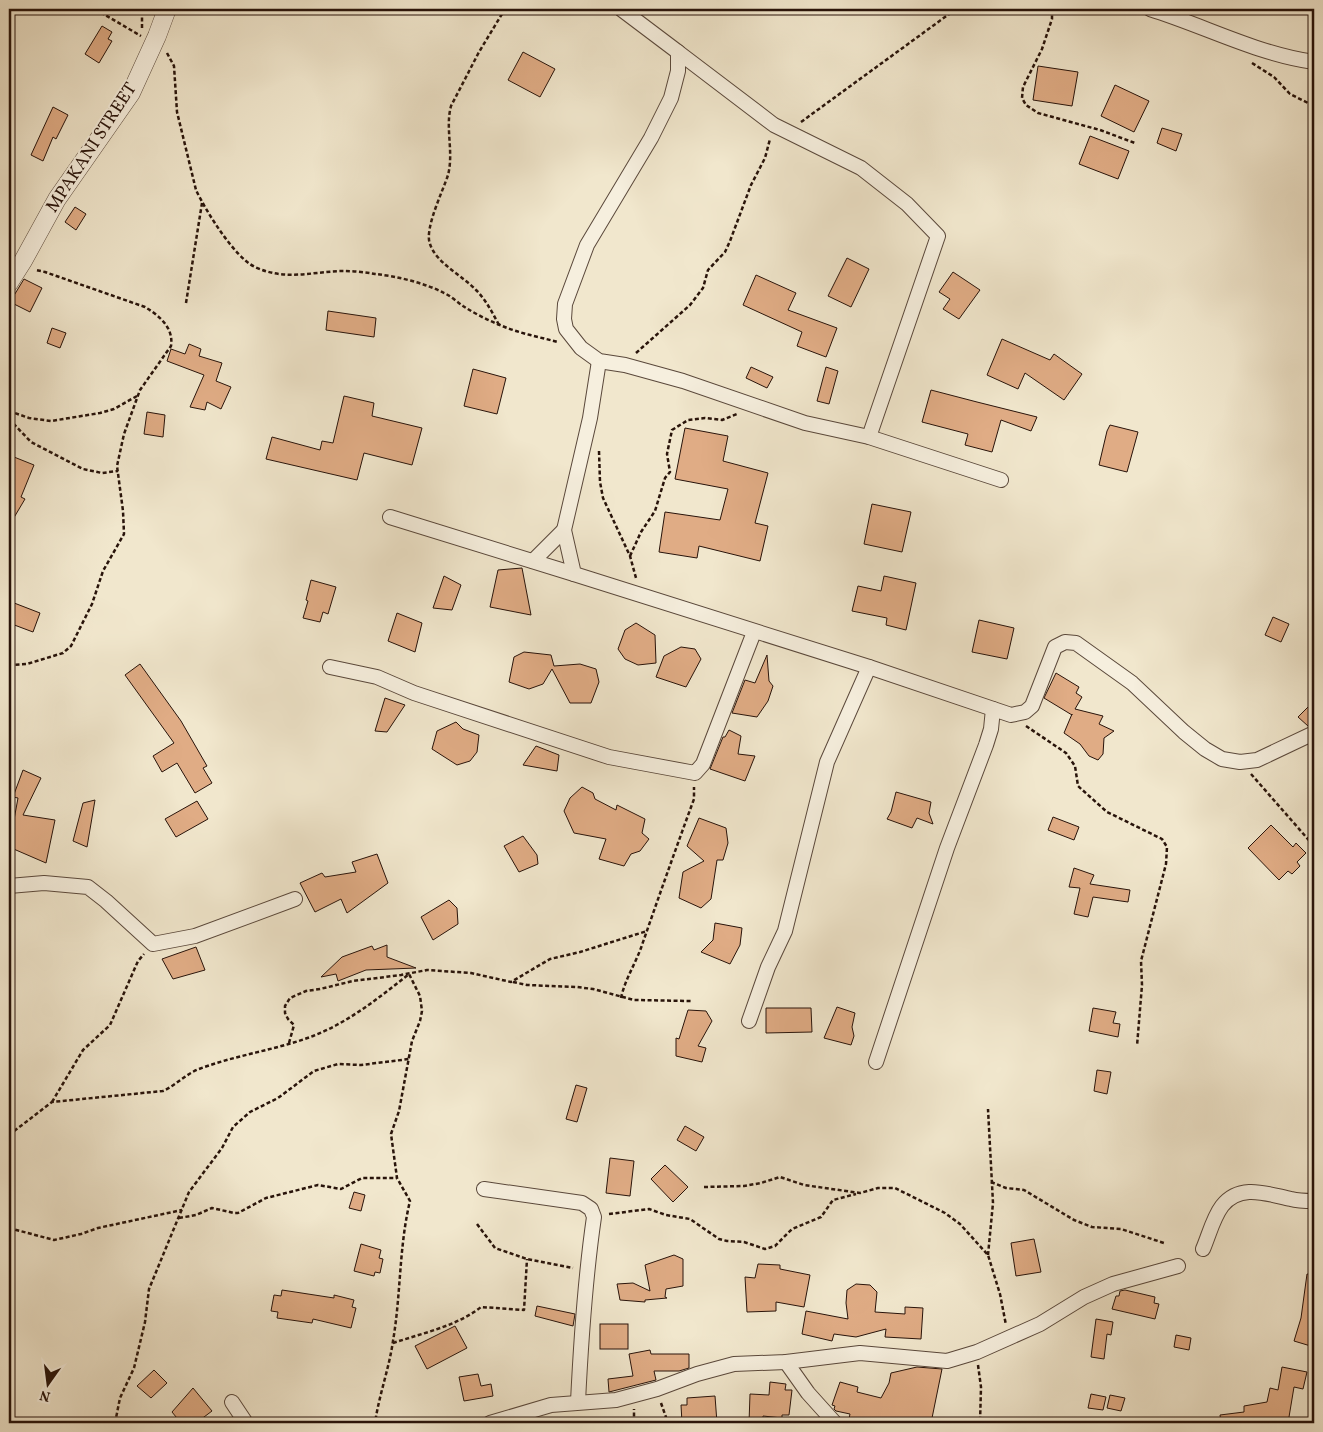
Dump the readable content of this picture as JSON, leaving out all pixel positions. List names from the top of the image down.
{
  "streets": {
    "street": ["MPAKANI STREET"]
  },
  "north": "bottom"
}
